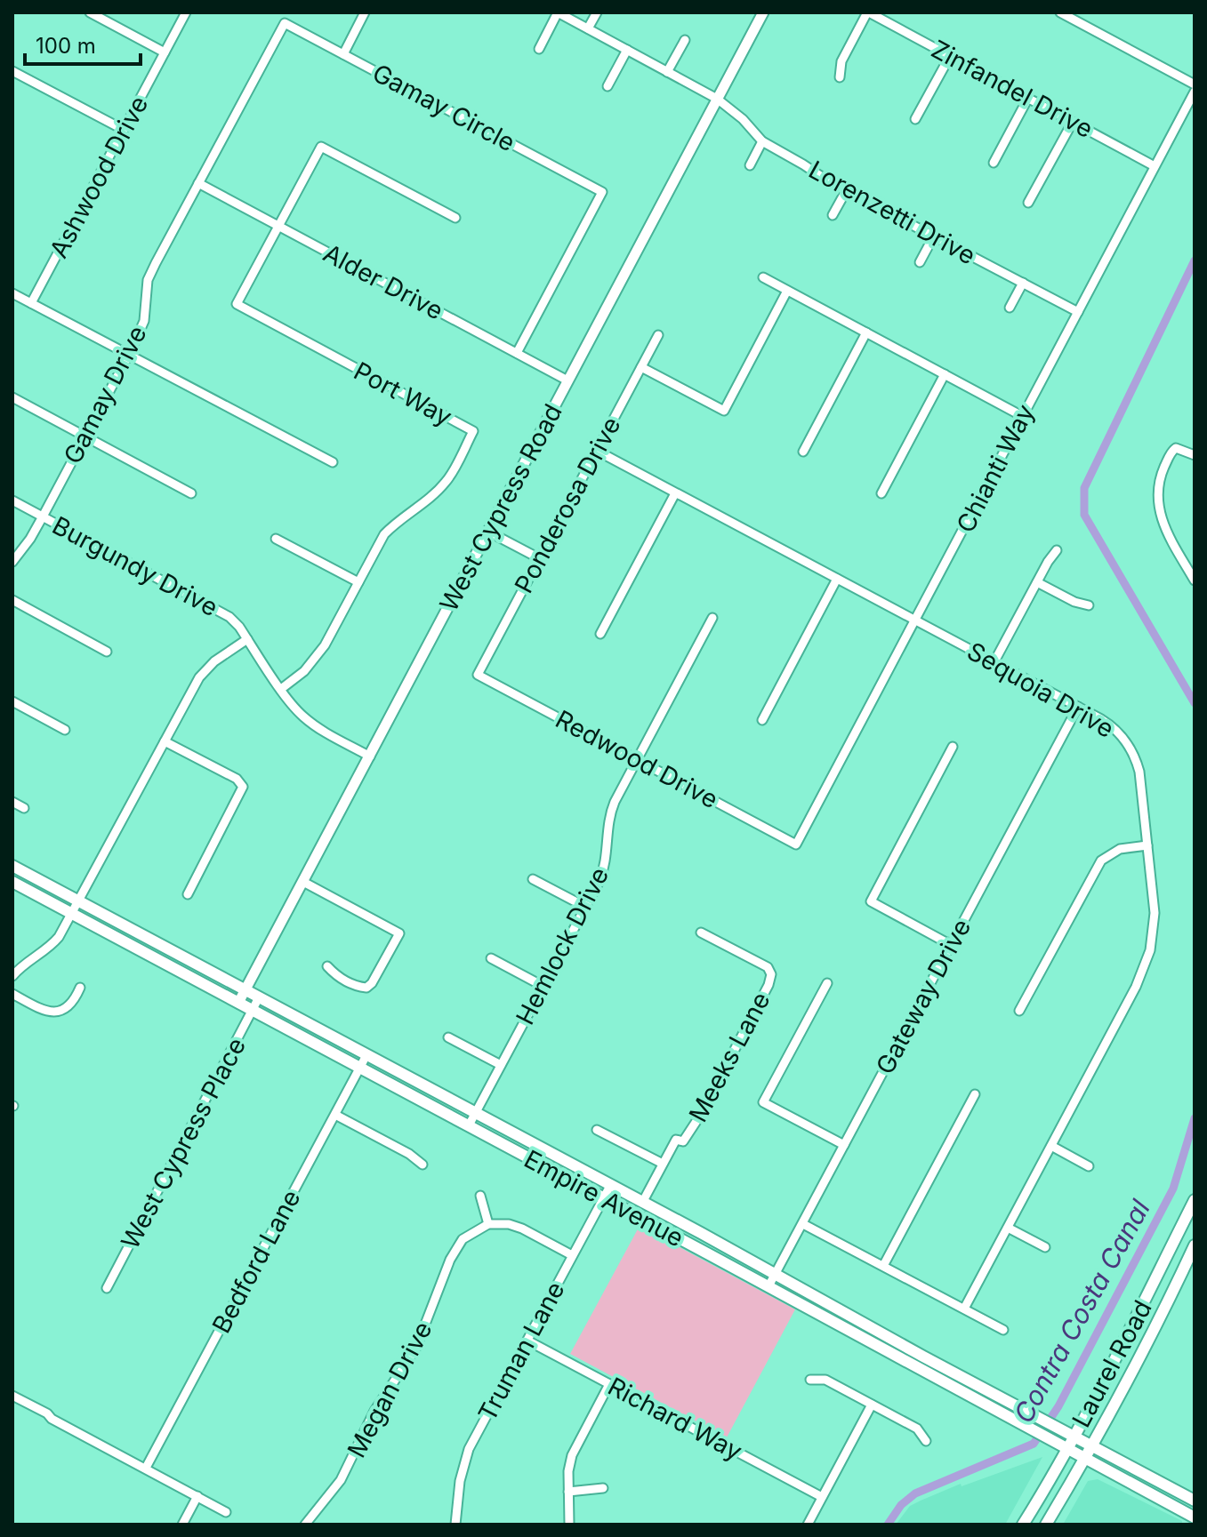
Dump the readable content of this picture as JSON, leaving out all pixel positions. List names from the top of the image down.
{
  "streets": {
    "main road": ["Empire Avenue", "Laurel Road"],
    "street": [
      "Zinfandel Drive",
      "Gamay Circle",
      "Ashwood Drive",
      "Lorenzetti Drive",
      "Alder Drive",
      "Port Way",
      "Gamay Drive",
      "Chianti Way",
      "Ponderosa Drive",
      "West Cypress Road",
      "Burgundy Drive",
      "Sequoia Drive",
      "Redwood Drive",
      "Hemlock Drive",
      "Gateway Drive",
      "Meeks Lane",
      "West Cypress Place",
      "Bedford Lane",
      "Truman Lane",
      "Megan Drive",
      "Richard Way"
    ]
  },
  "crossings": [
    ["Zinfandel Drive", "Chianti Way"],
    ["Gamay Circle", "Alder Drive"],
    ["Gamay Circle", "Gamay Drive"],
    ["Lorenzetti Drive", "Chianti Way"],
    ["Lorenzetti Drive", "West Cypress Road"],
    ["Alder Drive", "Port Way"],
    ["Alder Drive", "Gamay Drive"],
    ["Alder Drive", "West Cypress Road"],
    ["Port Way", "Burgundy Drive"],
    ["Gamay Drive", "Burgundy Drive"],
    ["Chianti Way", "Sequoia Drive"],
    ["Chianti Way", "Redwood Drive"],
    ["Ponderosa Drive", "Sequoia Drive"],
    ["Ponderosa Drive", "Redwood Drive"],
    ["West Cypress Road", "Burgundy Drive"],
    ["West Cypress Road", "Empire Avenue"],
    ["Sequoia Drive", "Gateway Drive"],
    ["Redwood Drive", "Hemlock Drive"],
    ["Hemlock Drive", "Empire Avenue"],
    ["Gateway Drive", "Empire Avenue"],
    ["Meeks Lane", "Empire Avenue"],
    ["West Cypress Place", "Empire Avenue"],
    ["Empire Avenue", "Bedford Lane"],
    ["Empire Avenue", "Truman Lane"],
    ["Empire Avenue", "Laurel Road"],
    ["Truman Lane", "Richard Way"]
  ],
  "water": ["Contra Costa Canal"],
  "scale_bar": "100 m"
}
